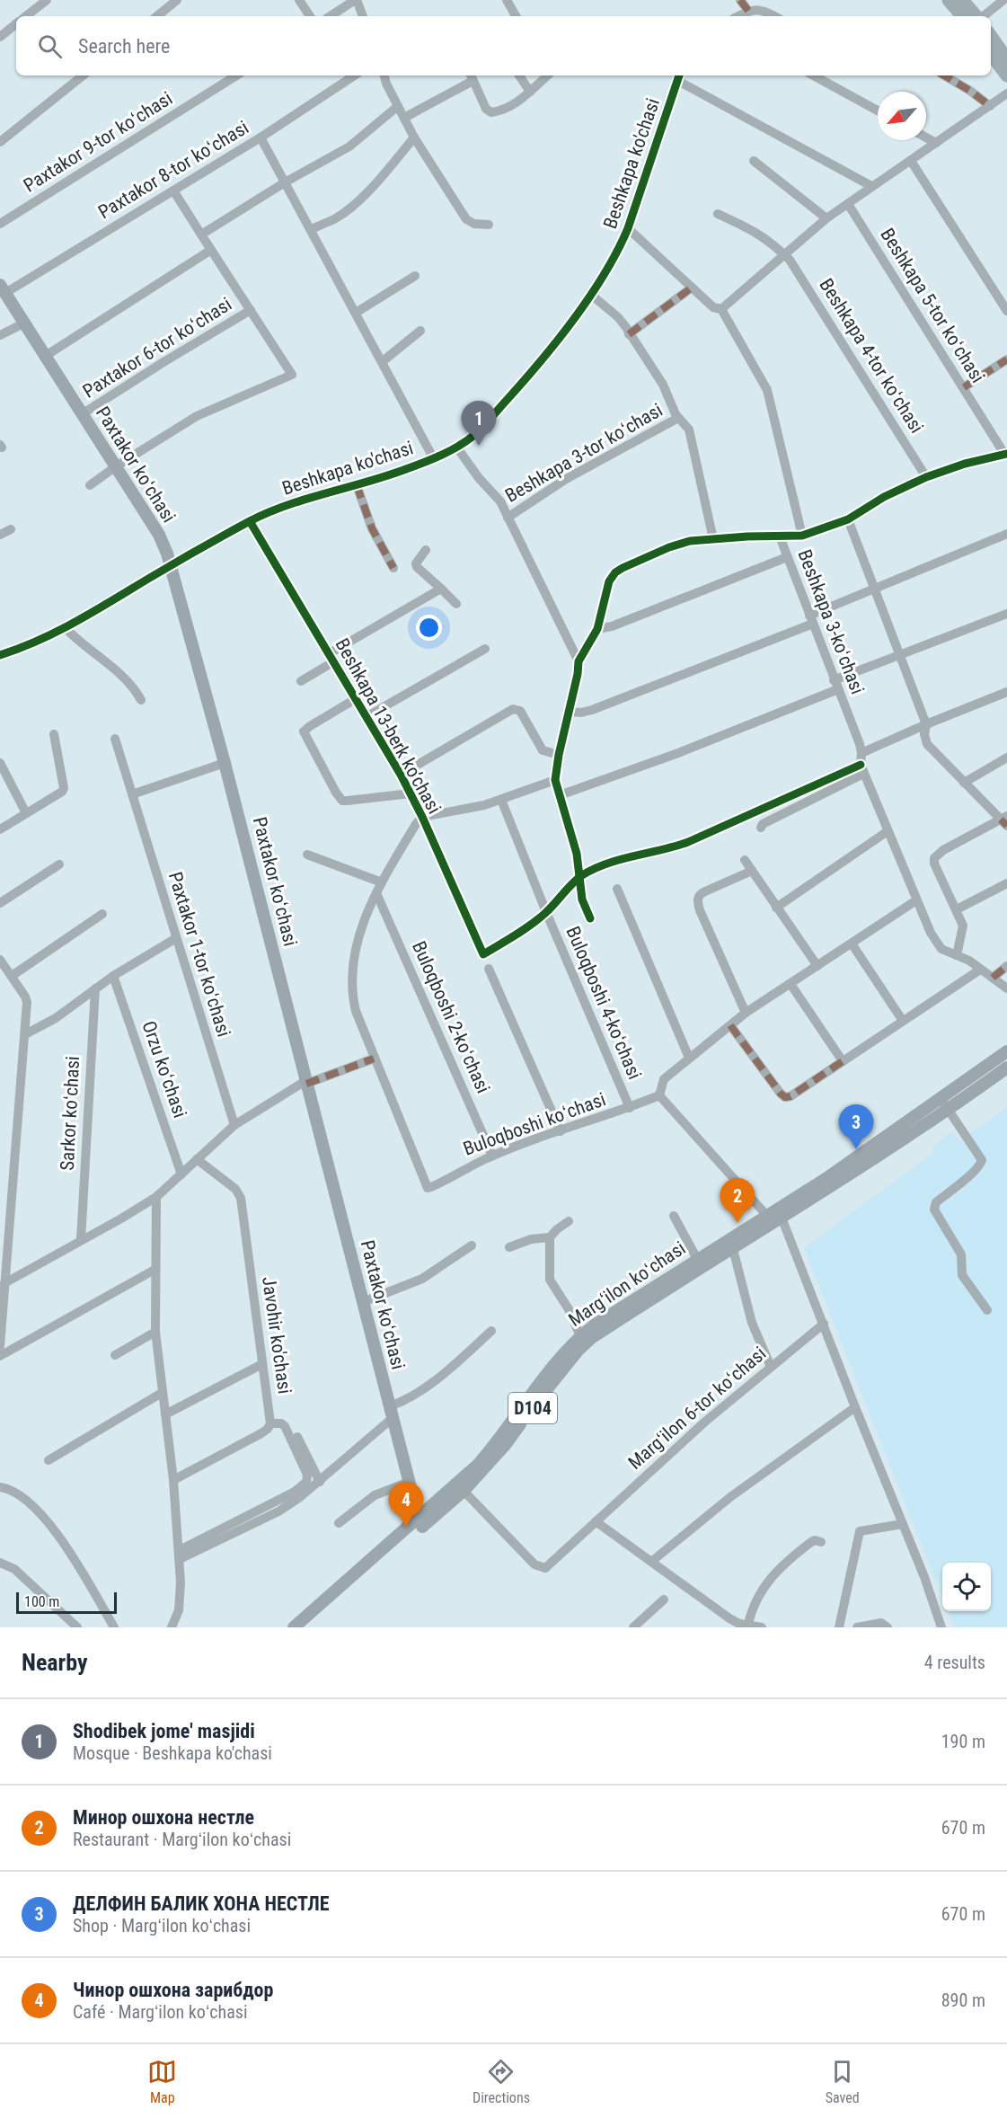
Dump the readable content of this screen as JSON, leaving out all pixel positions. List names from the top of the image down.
{
  "streets": {
    "main road": ["Paxtakor koʻchasi", "Margʻilon koʻchasi", "D104"],
    "street": [
      "Paxtakor 9-tor koʻchasi",
      "Beshkapa ko'chasi",
      "Paxtakor 8-tor koʻchasi",
      "Beshkapa 5-tor koʻchasi",
      "Paxtakor 6-tor koʻchasi",
      "Beshkapa 4-tor koʻchasi",
      "Beshkapa 3-tor koʻchasi",
      "Beshkapa 3-koʻchasi",
      "Beshkapa 13-berk koʼchasi",
      "Paxtakor 1-tor koʻchasi",
      "Buloqboshi 4-koʻchasi",
      "Buloqboshi 2-koʻchasi",
      "Orzu koʻchasi",
      "Sarkor koʻchasi",
      "Buloqboshi koʻchasi",
      "Javohir ko'chasi",
      "Margʻilon 6-tor koʻchasi"
    ]
  },
  "crossings": [
    ["Beshkapa ko'chasi", "Beshkapa 3-tor koʻchasi"],
    ["Beshkapa ko'chasi", "Paxtakor koʻchasi"],
    ["Beshkapa ko'chasi", "Beshkapa 13-berk koʼchasi"],
    ["Paxtakor 8-tor koʻchasi", "Paxtakor 6-tor koʻchasi"],
    ["Paxtakor 8-tor koʻchasi", "Paxtakor koʻchasi"],
    ["Paxtakor 6-tor koʻchasi", "Paxtakor koʻchasi"],
    ["Beshkapa 3-tor koʻchasi", "Beshkapa 3-koʻchasi"],
    ["Paxtakor koʻchasi", "Margʻilon koʻchasi"],
    ["Beshkapa 3-koʻchasi", "Beshkapa 13-berk koʼchasi"],
    ["Beshkapa 13-berk koʼchasi", "Buloqboshi 4-koʻchasi"],
    ["Beshkapa 13-berk koʼchasi", "Buloqboshi 2-koʻchasi"],
    ["Beshkapa 13-berk koʼchasi", "Buloqboshi koʻchasi"],
    ["Buloqboshi 4-koʻchasi", "Buloqboshi koʻchasi"],
    ["Buloqboshi 2-koʻchasi", "Buloqboshi koʻchasi"],
    ["Margʻilon koʻchasi", "Margʻilon 6-tor koʻchasi"]
  ],
  "scale_bar": "100 m",
  "north": "bottom left",
  "page": {
    "search": "Search here",
    "pins": [
      "1",
      "3",
      "2",
      "4"
    ],
    "scale": "100 m",
    "heading": ["Nearby", "4 results"],
    "list": [
      {
        "mark": "1",
        "name": "Shodibek jome' masjidi",
        "note": "Mosque · Beshkapa ko'chasi",
        "value": "190 m"
      },
      {
        "mark": "2",
        "name": "Минор ошхона нестле",
        "note": "Restaurant · Margʻilon koʻchasi",
        "value": "670 m"
      },
      {
        "mark": "3",
        "name": "ДЕЛФИН БАЛИК ХОНА НЕСТЛЕ",
        "note": "Shop · Margʻilon koʻchasi",
        "value": "670 m"
      },
      {
        "mark": "4",
        "name": "Чинор ошхона зарибдор",
        "note": "Café · Margʻilon koʻchasi",
        "value": "890 m"
      }
    ],
    "nav": ["Map", "Directions", "Saved"]
  }
}
